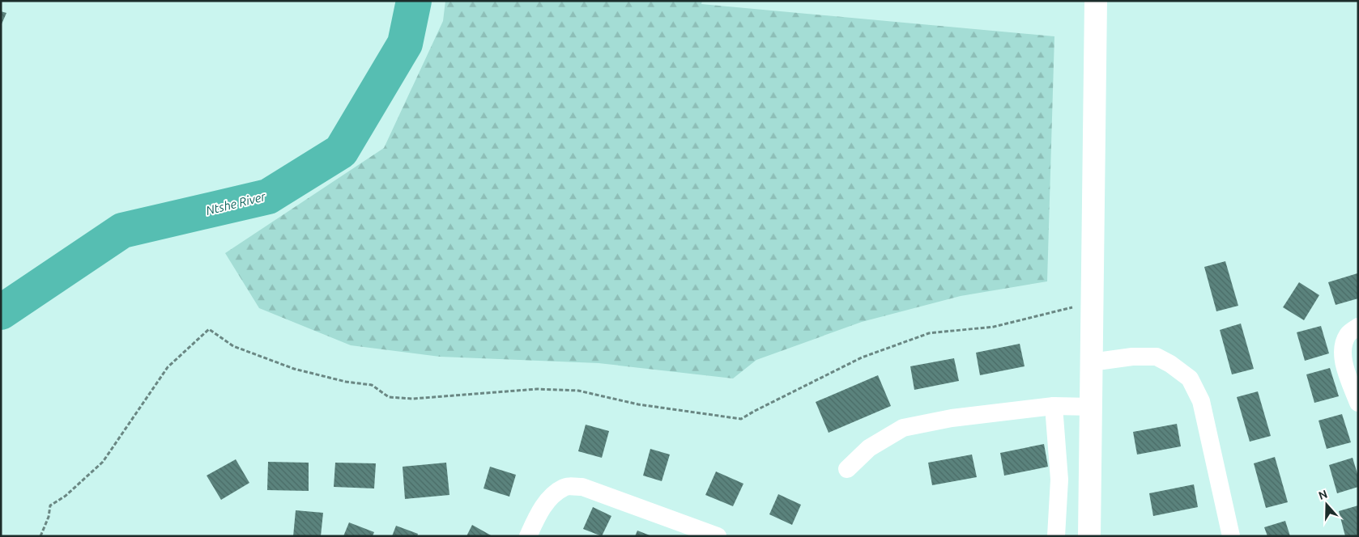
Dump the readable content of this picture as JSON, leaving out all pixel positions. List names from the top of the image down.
{
  "water": ["Ntshe River"],
  "north": "top"
}
